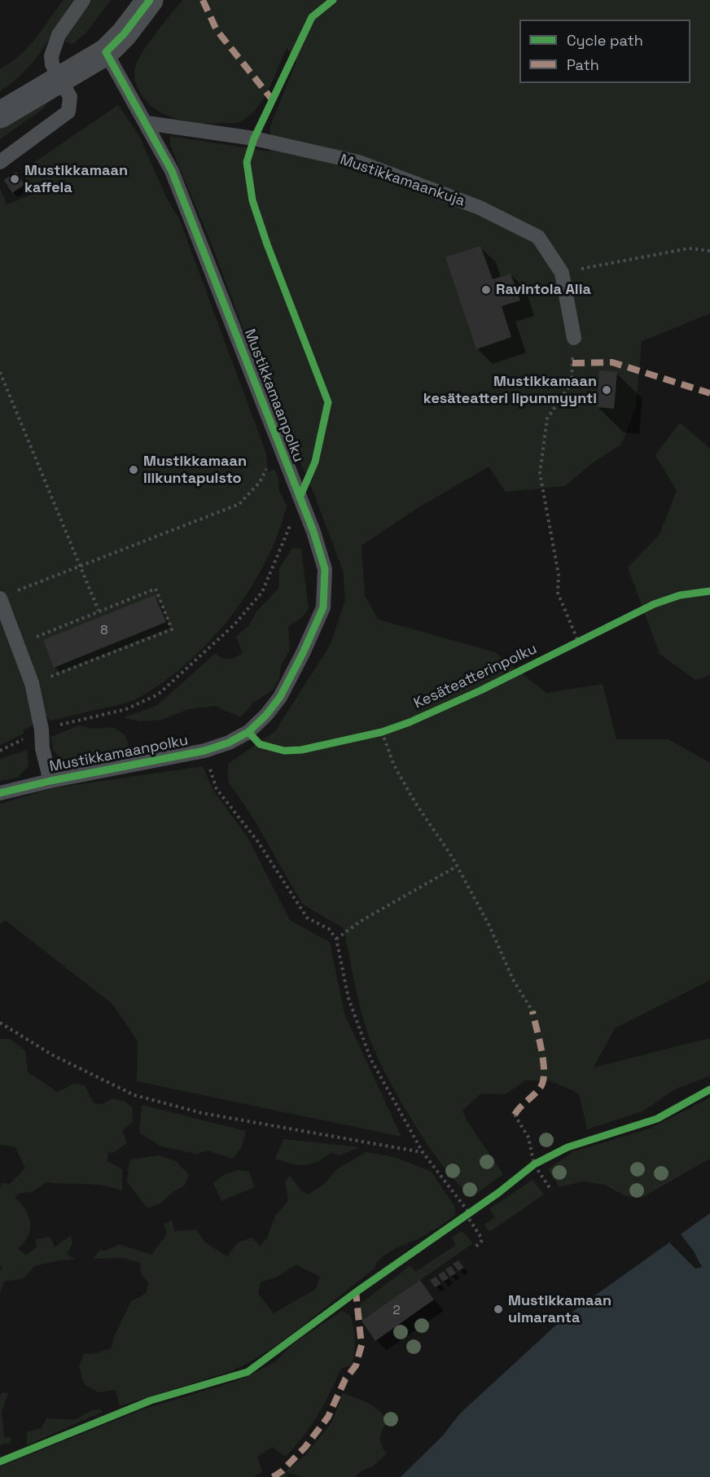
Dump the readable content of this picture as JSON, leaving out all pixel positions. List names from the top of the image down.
{
  "streets": {
    "lane": ["Mustikkamaankuja", "Mustikkamaanpolku"],
    "cycle path": ["Kesäteatterinpolku"]
  },
  "crossings": [
    ["Mustikkamaankuja", "Mustikkamaanpolku"]
  ],
  "places": [
    "Mustikkamaan kaffela",
    "Ravintola Alia",
    "Mustikkamaan kesäteatteri lipunmyynti",
    "Mustikkamaan liikuntapuisto",
    "Mustikkamaan uimaranta"
  ],
  "house_numbers": ["8", "2"],
  "legend": ["Cycle path", "Path"]
}
